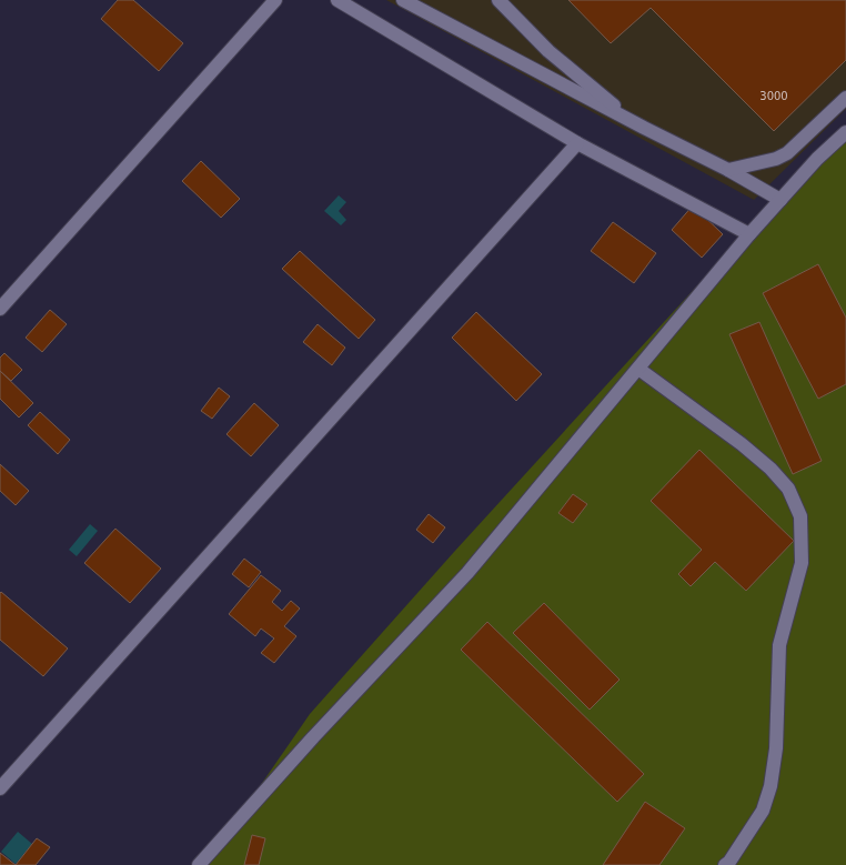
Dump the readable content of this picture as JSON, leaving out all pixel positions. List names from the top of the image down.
{
  "house_numbers": ["3000"]
}
